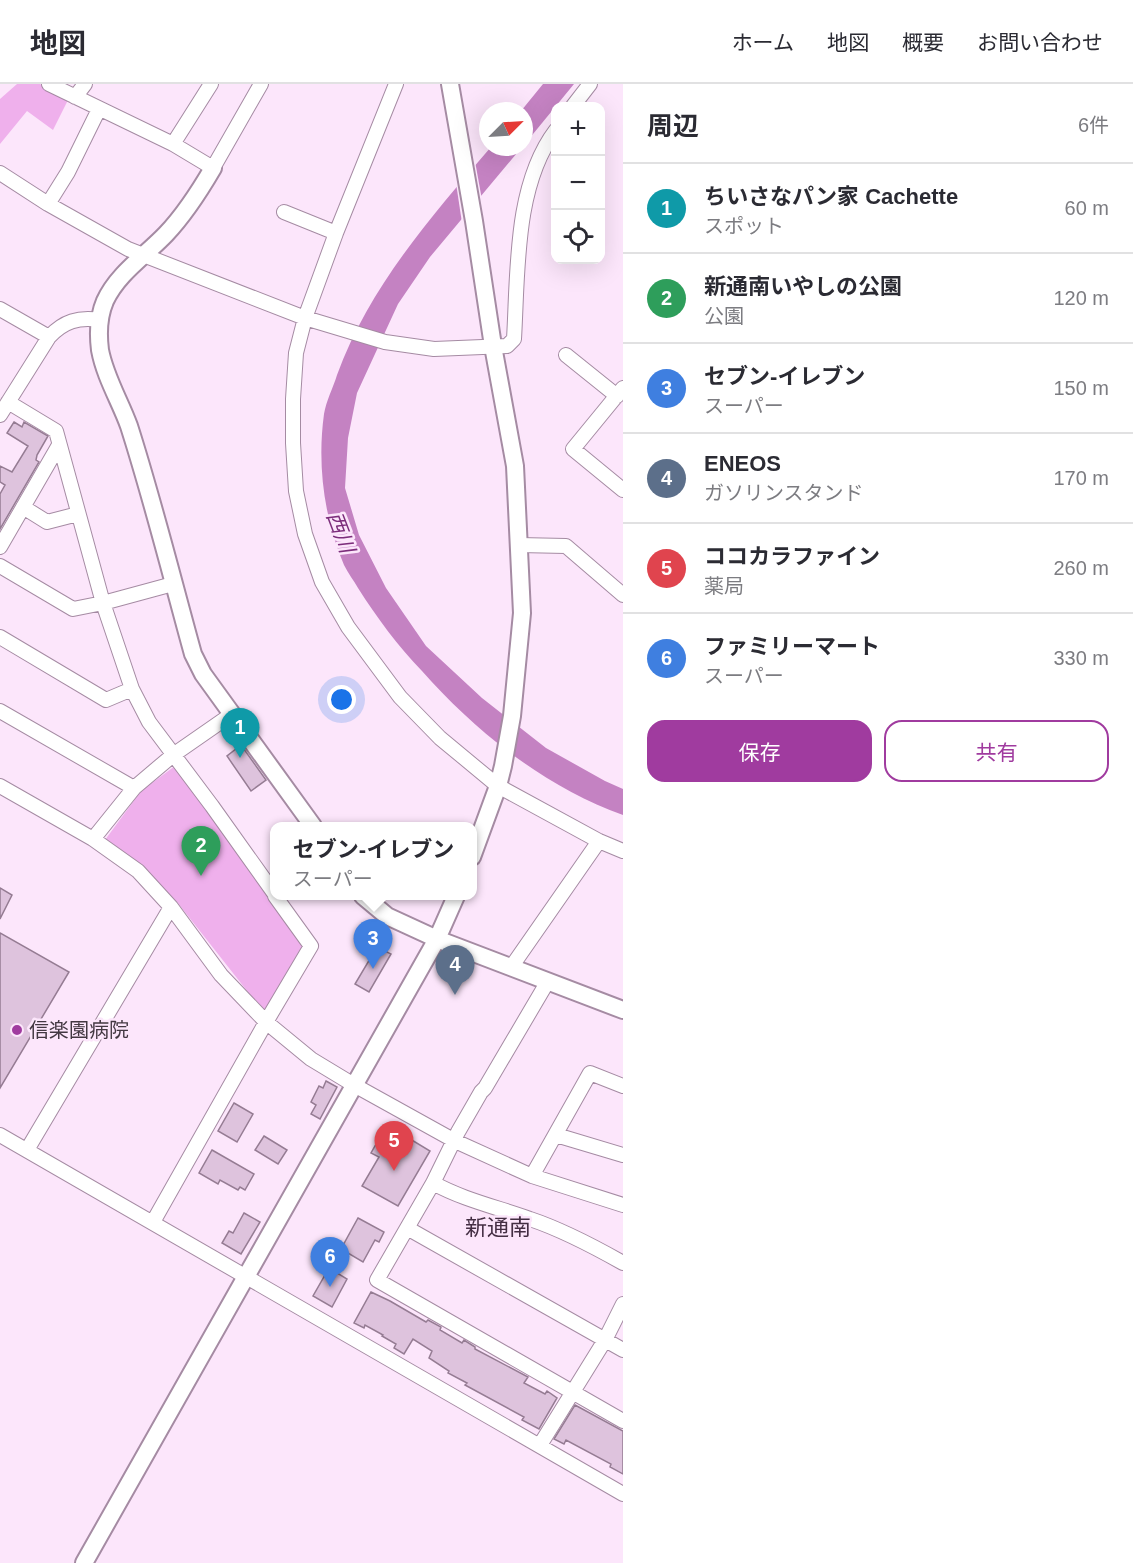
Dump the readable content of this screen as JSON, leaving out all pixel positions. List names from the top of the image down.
{
  "districts": ["新通南"],
  "water": ["西川"],
  "places": ["信楽園病院"],
  "north": "top right",
  "page": {
    "header": "地図",
    "nav": [
      "ホーム",
      "地図",
      "概要",
      "お問い合わせ"
    ],
    "heading": ["周辺", "6件"],
    "map_buttons": ["+", "−"],
    "list": [
      {
        "mark": "1",
        "name": "ちいさなパン家 Cachette",
        "note": "スポット",
        "value": "60 m"
      },
      {
        "mark": "2",
        "name": "新通南いやしの公園",
        "note": "公園",
        "value": "120 m"
      },
      {
        "mark": "3",
        "name": "セブン-イレブン",
        "note": "スーパー",
        "value": "150 m"
      },
      {
        "mark": "4",
        "name": "ENEOS",
        "note": "ガソリンスタンド",
        "value": "170 m"
      },
      {
        "mark": "5",
        "name": "ココカラファイン",
        "note": "薬局",
        "value": "260 m"
      },
      {
        "mark": "6",
        "name": "ファミリーマート",
        "note": "スーパー",
        "value": "330 m"
      }
    ],
    "buttons": ["保存", "共有"],
    "pins": [
      "1",
      "2",
      "3",
      "4",
      "5",
      "6"
    ],
    "popup": ["セブン-イレブン", "スーパー"]
  }
}
